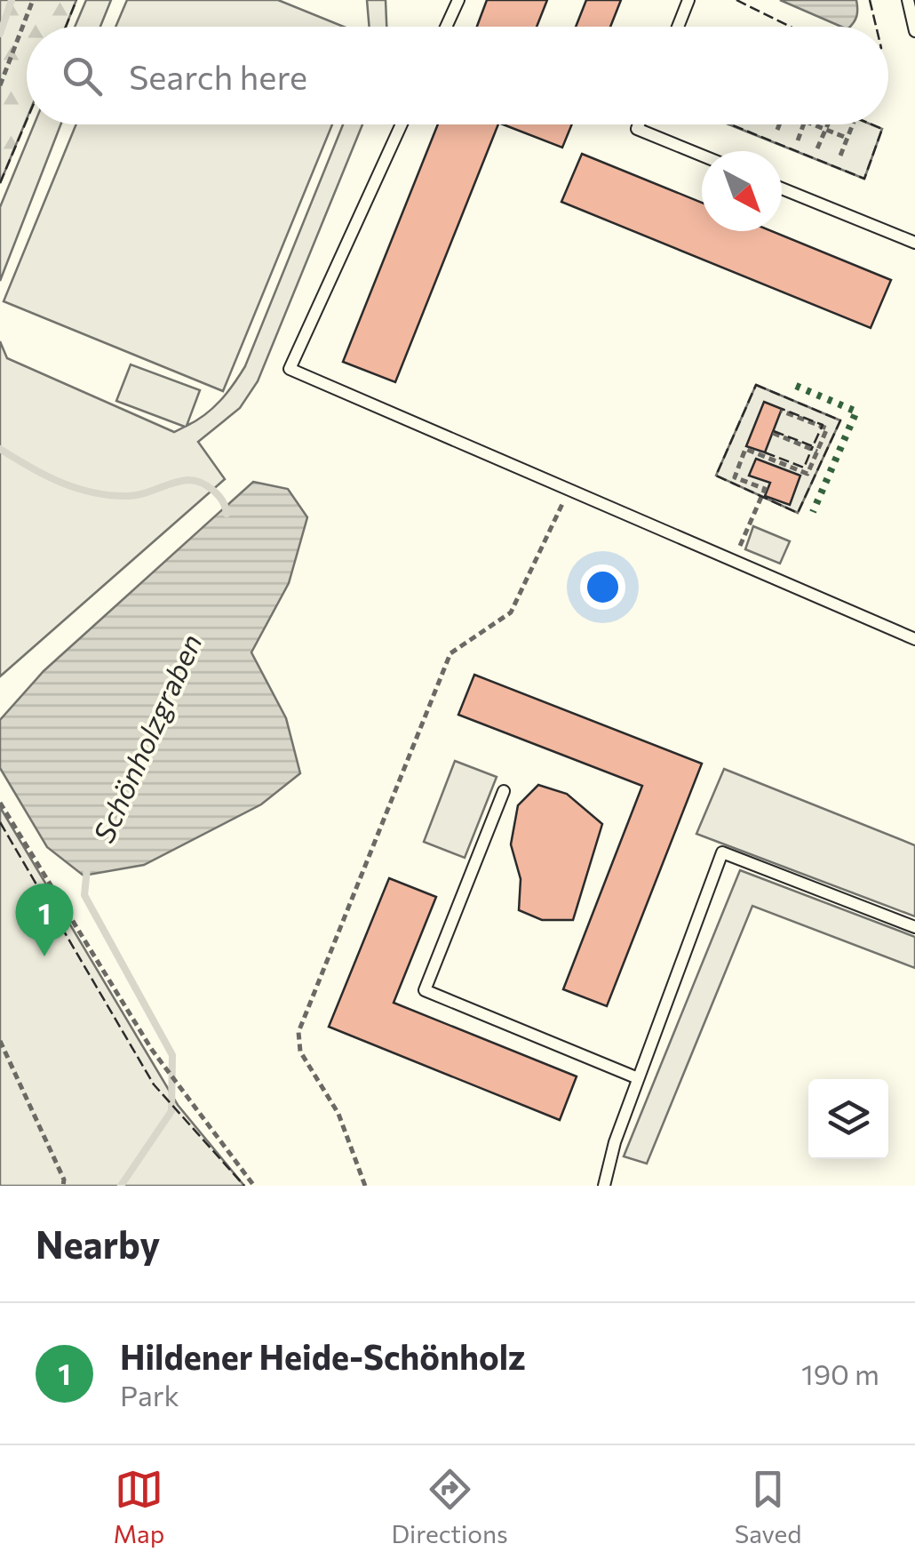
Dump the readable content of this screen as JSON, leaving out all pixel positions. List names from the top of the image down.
{
  "water": ["Schönholzgraben"],
  "north": "bottom right",
  "page": {
    "search": "Search here",
    "pins": "1",
    "heading": "Nearby",
    "list": [
      {
        "mark": "1",
        "name": "Hildener Heide-Schönholz",
        "note": "Park",
        "value": "190 m"
      }
    ],
    "nav": ["Map", "Directions", "Saved"]
  }
}
